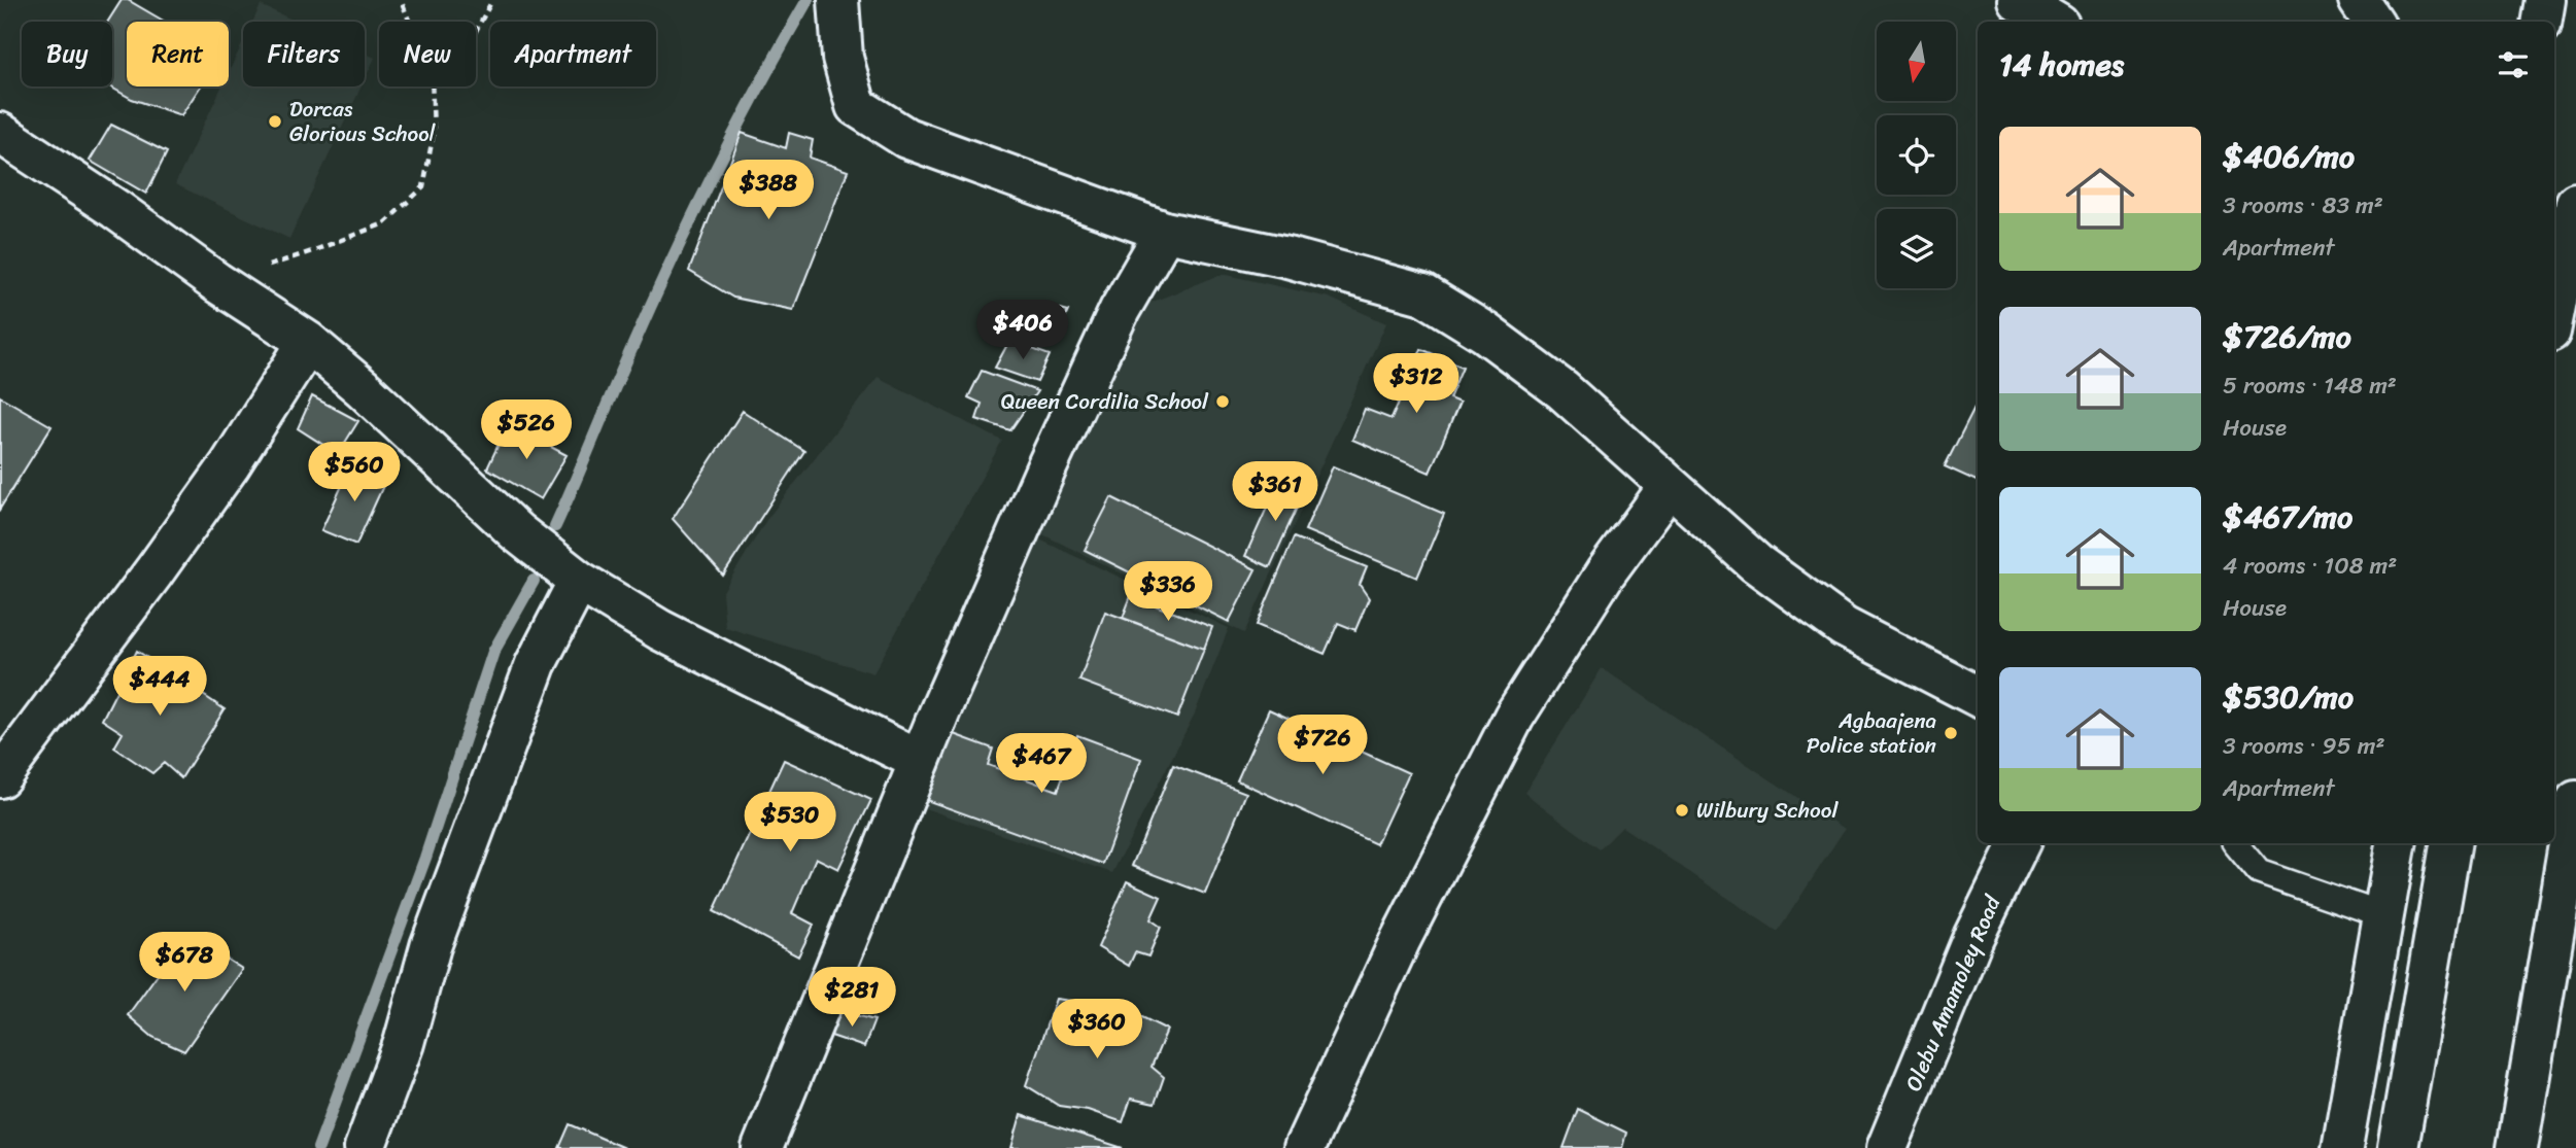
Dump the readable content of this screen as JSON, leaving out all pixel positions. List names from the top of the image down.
{
  "streets": {
    "street": ["Olebu Amamoley Road"]
  },
  "places": [
    "Dorcas Glorious School",
    "Queen Cordilia School",
    "Agbaajena Police station",
    "Wilbury School"
  ],
  "north": "bottom",
  "page": {
    "chip": [
      "Buy",
      "Rent",
      "Filters",
      "New",
      "Apartment"
    ],
    "heading": "14 homes",
    "list": [
      {
        "name": "$406/mo",
        "note": "3 rooms · 83 m² · Apartment"
      },
      {
        "name": "$726/mo",
        "note": "5 rooms · 148 m² · House"
      },
      {
        "name": "$467/mo",
        "note": "4 rooms · 108 m² · House"
      },
      {
        "name": "$530/mo",
        "note": "3 rooms · 95 m² · Apartment"
      }
    ],
    "price": [
      "$388",
      "$406",
      "$312",
      "$526",
      "$560",
      "$361",
      "$336",
      "$444",
      "$726",
      "$467",
      "$530",
      "$678",
      "$281",
      "$360"
    ]
  }
}
